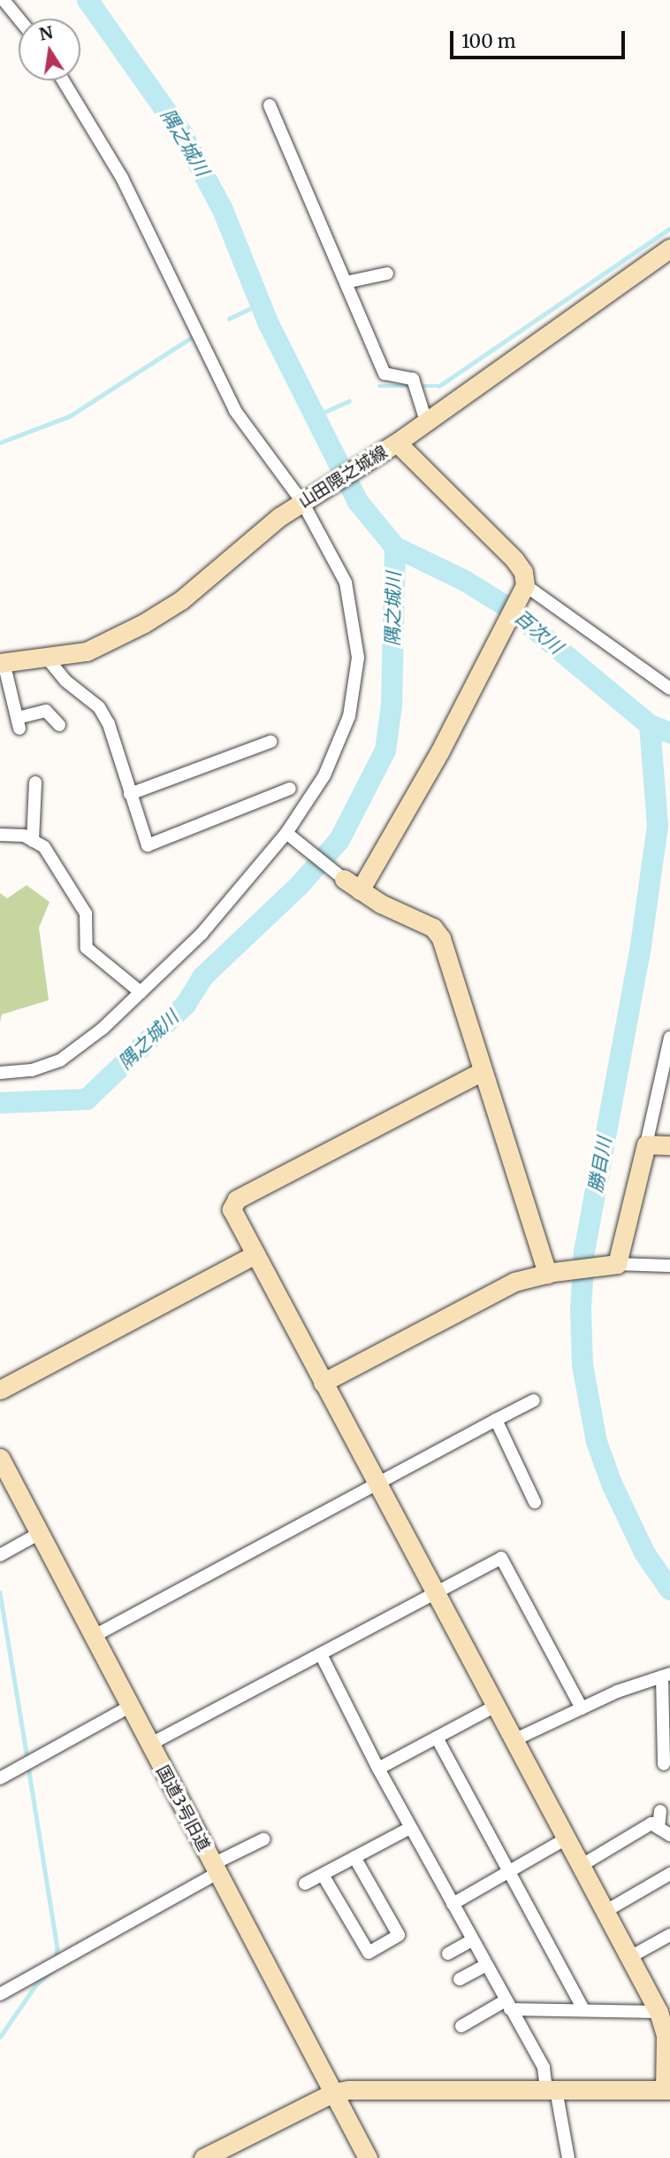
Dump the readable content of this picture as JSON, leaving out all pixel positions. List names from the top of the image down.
{
  "streets": {
    "street": ["山田隈之城線", "国道3号旧道"]
  },
  "water": ["隅之城川", "百次川", "勝目川"],
  "scale_bar": "100 m",
  "north": "top"
}
